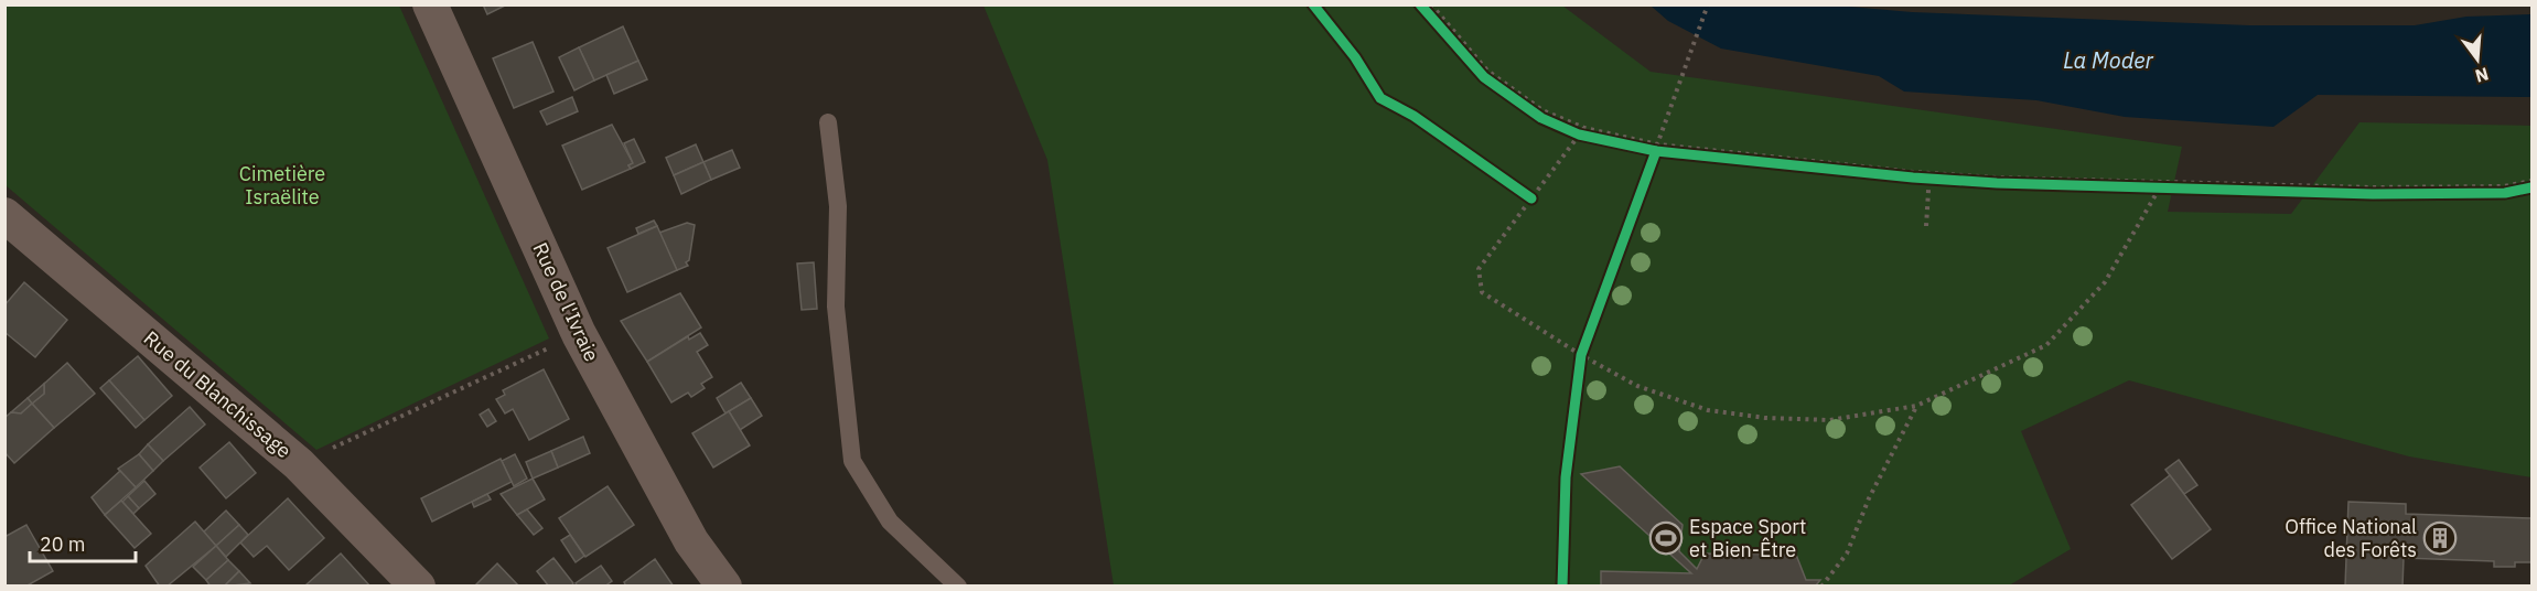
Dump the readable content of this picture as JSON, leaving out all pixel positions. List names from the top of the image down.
{
  "streets": {
    "street": ["Rue de l'Ivraie", "Rue du Blanchissage"]
  },
  "water": ["La Moder"],
  "parks": ["Cimetière Israëlite"],
  "places": {
    "sports": ["Espace Sport et Bien-Être"],
    "building": ["Office National des Forêts"]
  },
  "scale_bar": "20 m",
  "north": "bottom"
}
